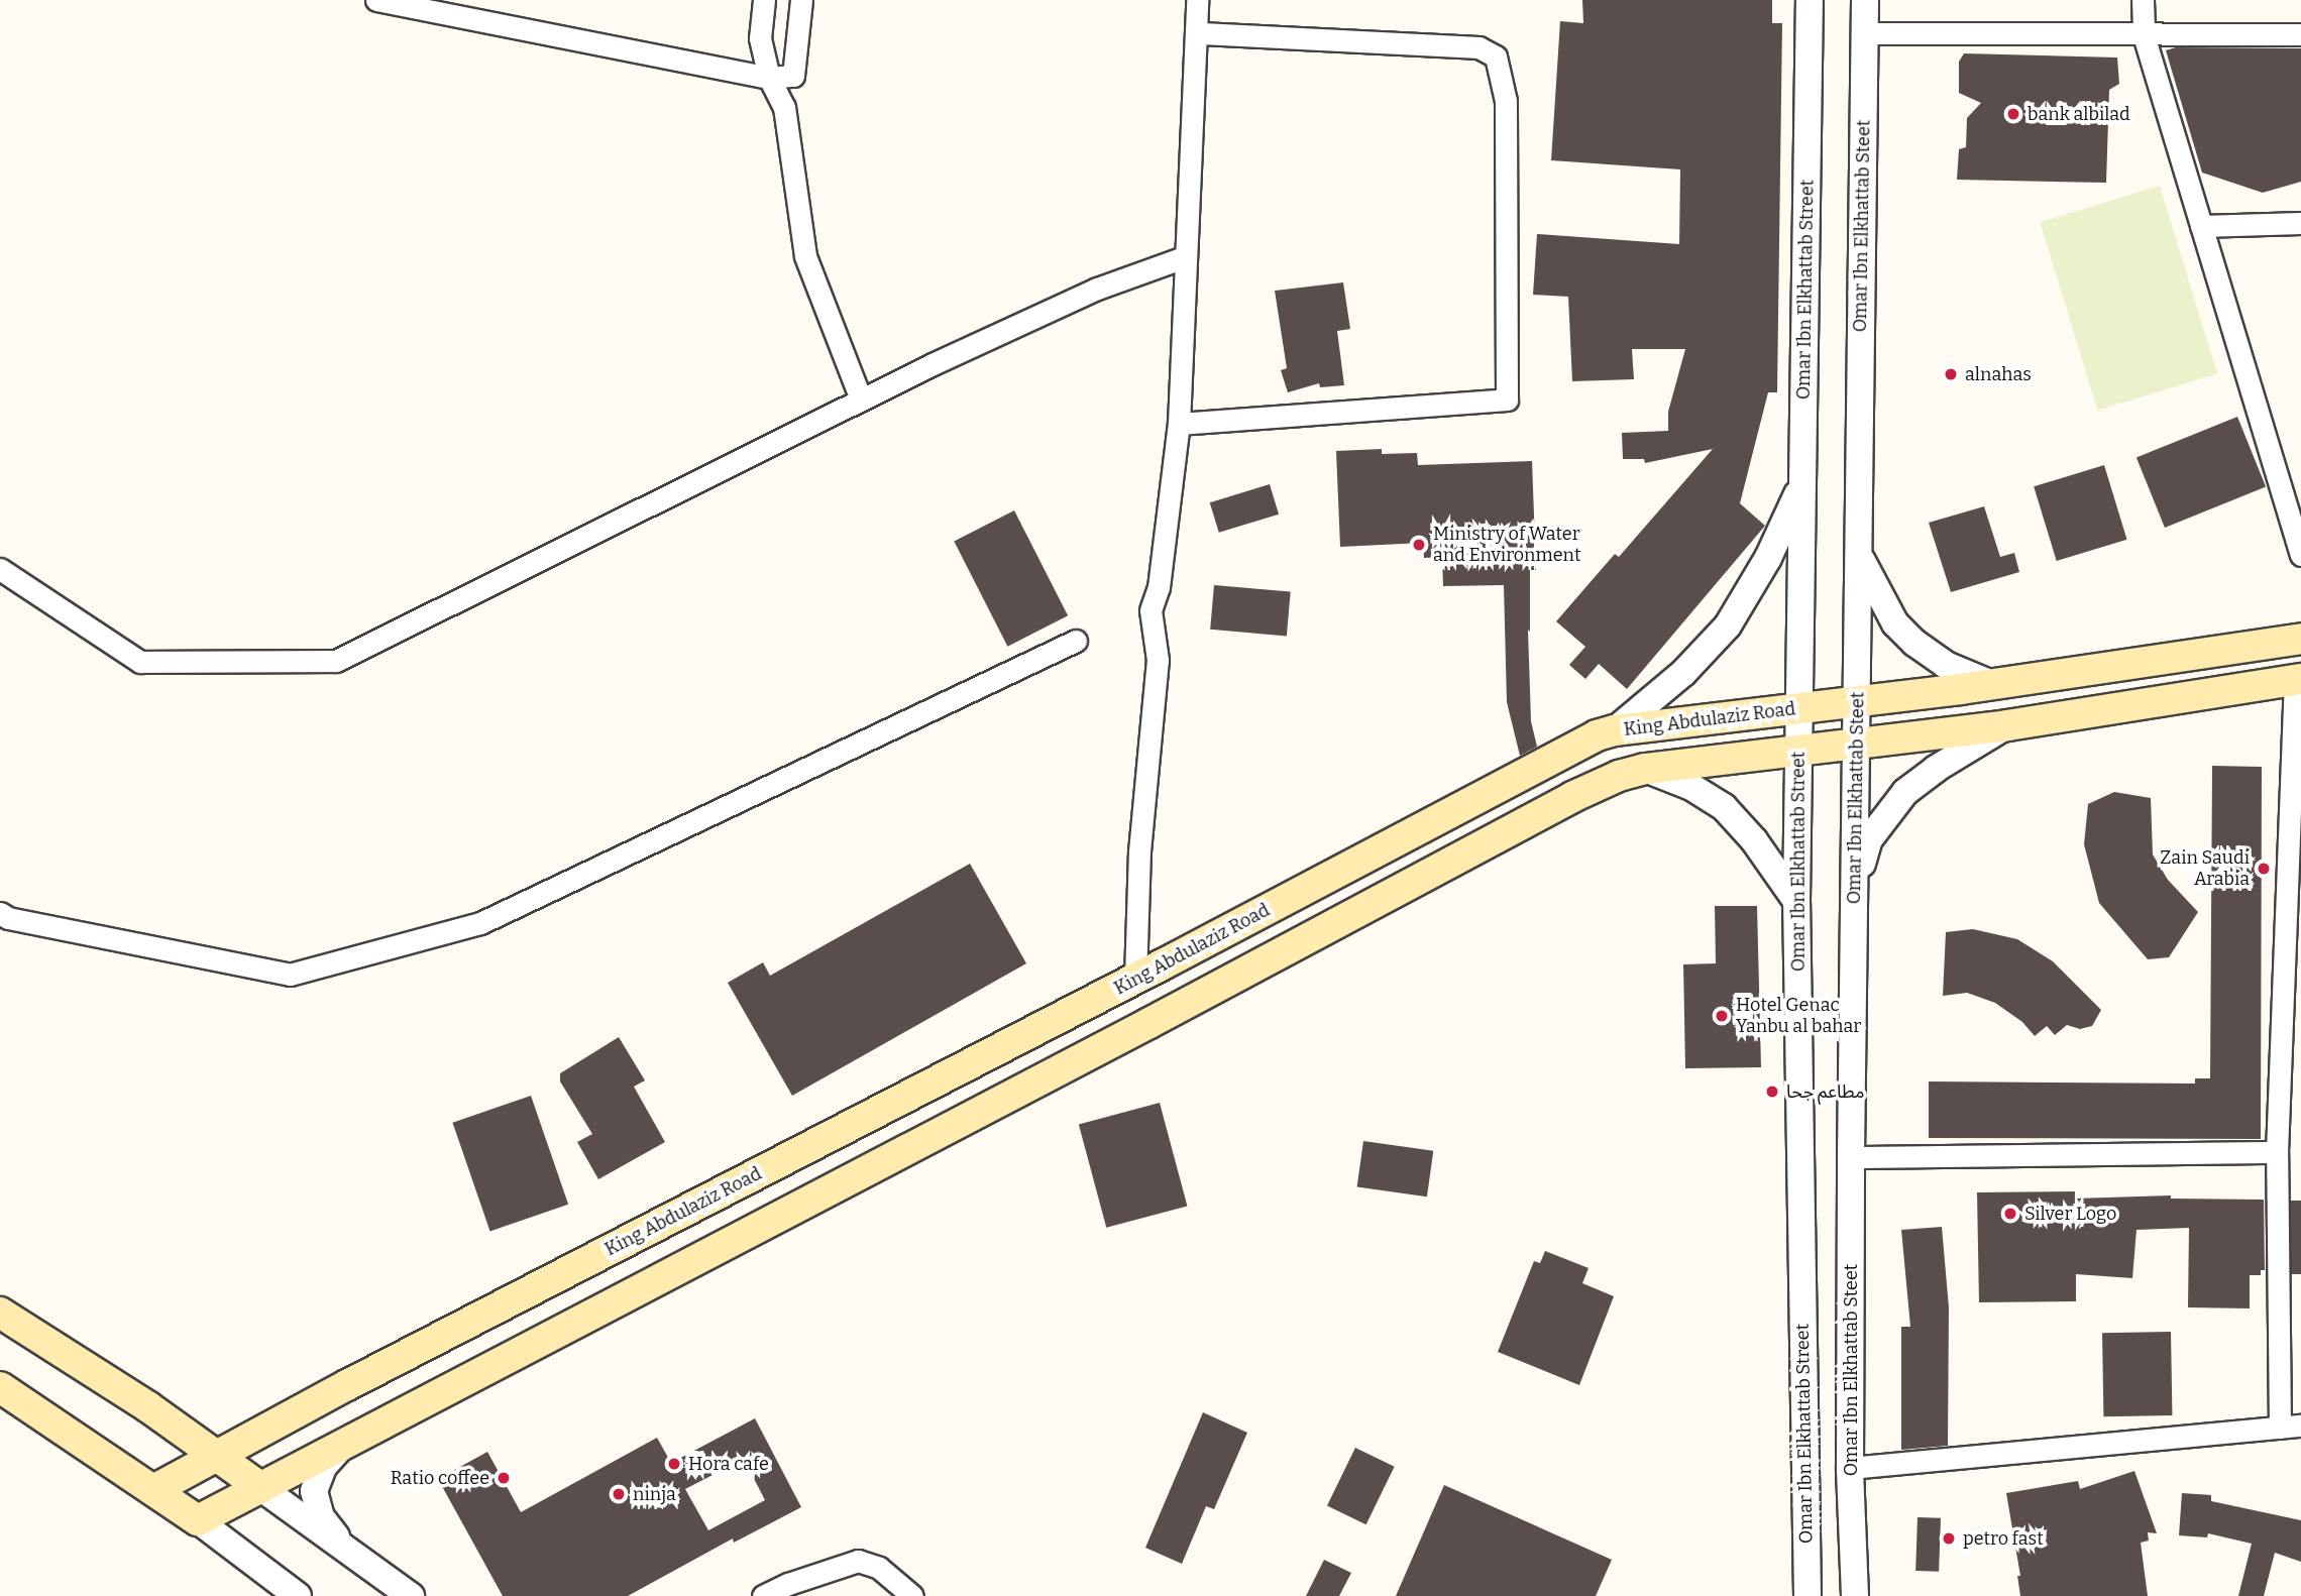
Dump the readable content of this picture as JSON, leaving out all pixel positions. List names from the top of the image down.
{
  "streets": {
    "main road": ["King Abdulaziz Road"],
    "street": ["Omar Ibn Elkhattab Steet", "Omar Ibn Elkhattab Street"]
  },
  "crossings": [
    ["Omar Ibn Elkhattab Steet", "King Abdulaziz Road"],
    ["Omar Ibn Elkhattab Street", "King Abdulaziz Road"]
  ],
  "places": [
    "bank albilad",
    "alnahas",
    "Ministry of Water and Environment",
    "Zain Saudi Arabia",
    "Hotel Genac Yanbu al bahar",
    "مطاعم جحا",
    "Silver Logo",
    "Hora cafe",
    "Ratio coffee",
    "ninja",
    "petro fast"
  ]
}
